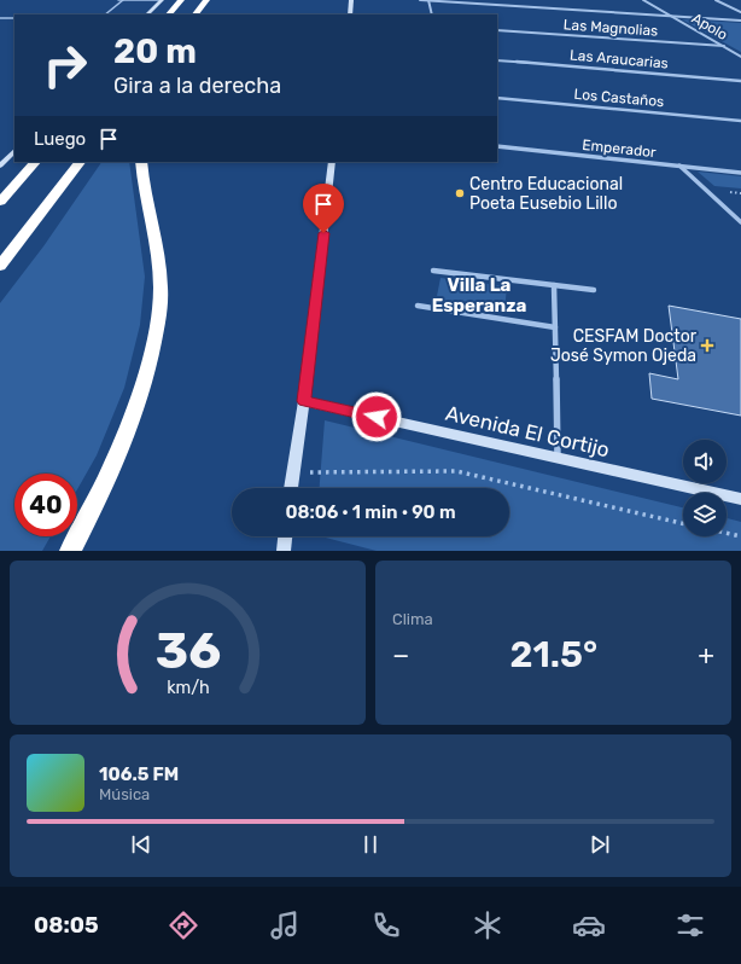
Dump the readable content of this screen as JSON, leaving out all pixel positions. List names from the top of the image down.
{
  "streets": {
    "main road": ["Avenida El Cortijo"],
    "street": [
      "Apolo",
      "Las Magnolias",
      "Las Araucarias",
      "Los Castaños",
      "Emperador"
    ]
  },
  "crossings": [
    ["Apolo", "Las Magnolias"]
  ],
  "districts": ["Villa La Esperanza"],
  "places": {
    "other": ["Centro Educacional Poeta Eusebio Lillo"],
    "health": ["CESFAM Doctor José Symon Ojeda"]
  },
  "page": {
    "turn": ["20 m", "Gira a la derecha"],
    "then": "Luego",
    "limit": "40",
    "trip": "08:06 · 1 min · 90 m",
    "tile": "Clima",
    "heat": ["−", "21.5°", "+"],
    "song": ["106.5 FM", "Música"],
    "tabs": "08:05",
    "gauge": ["36", "km/h"]
  }
}
